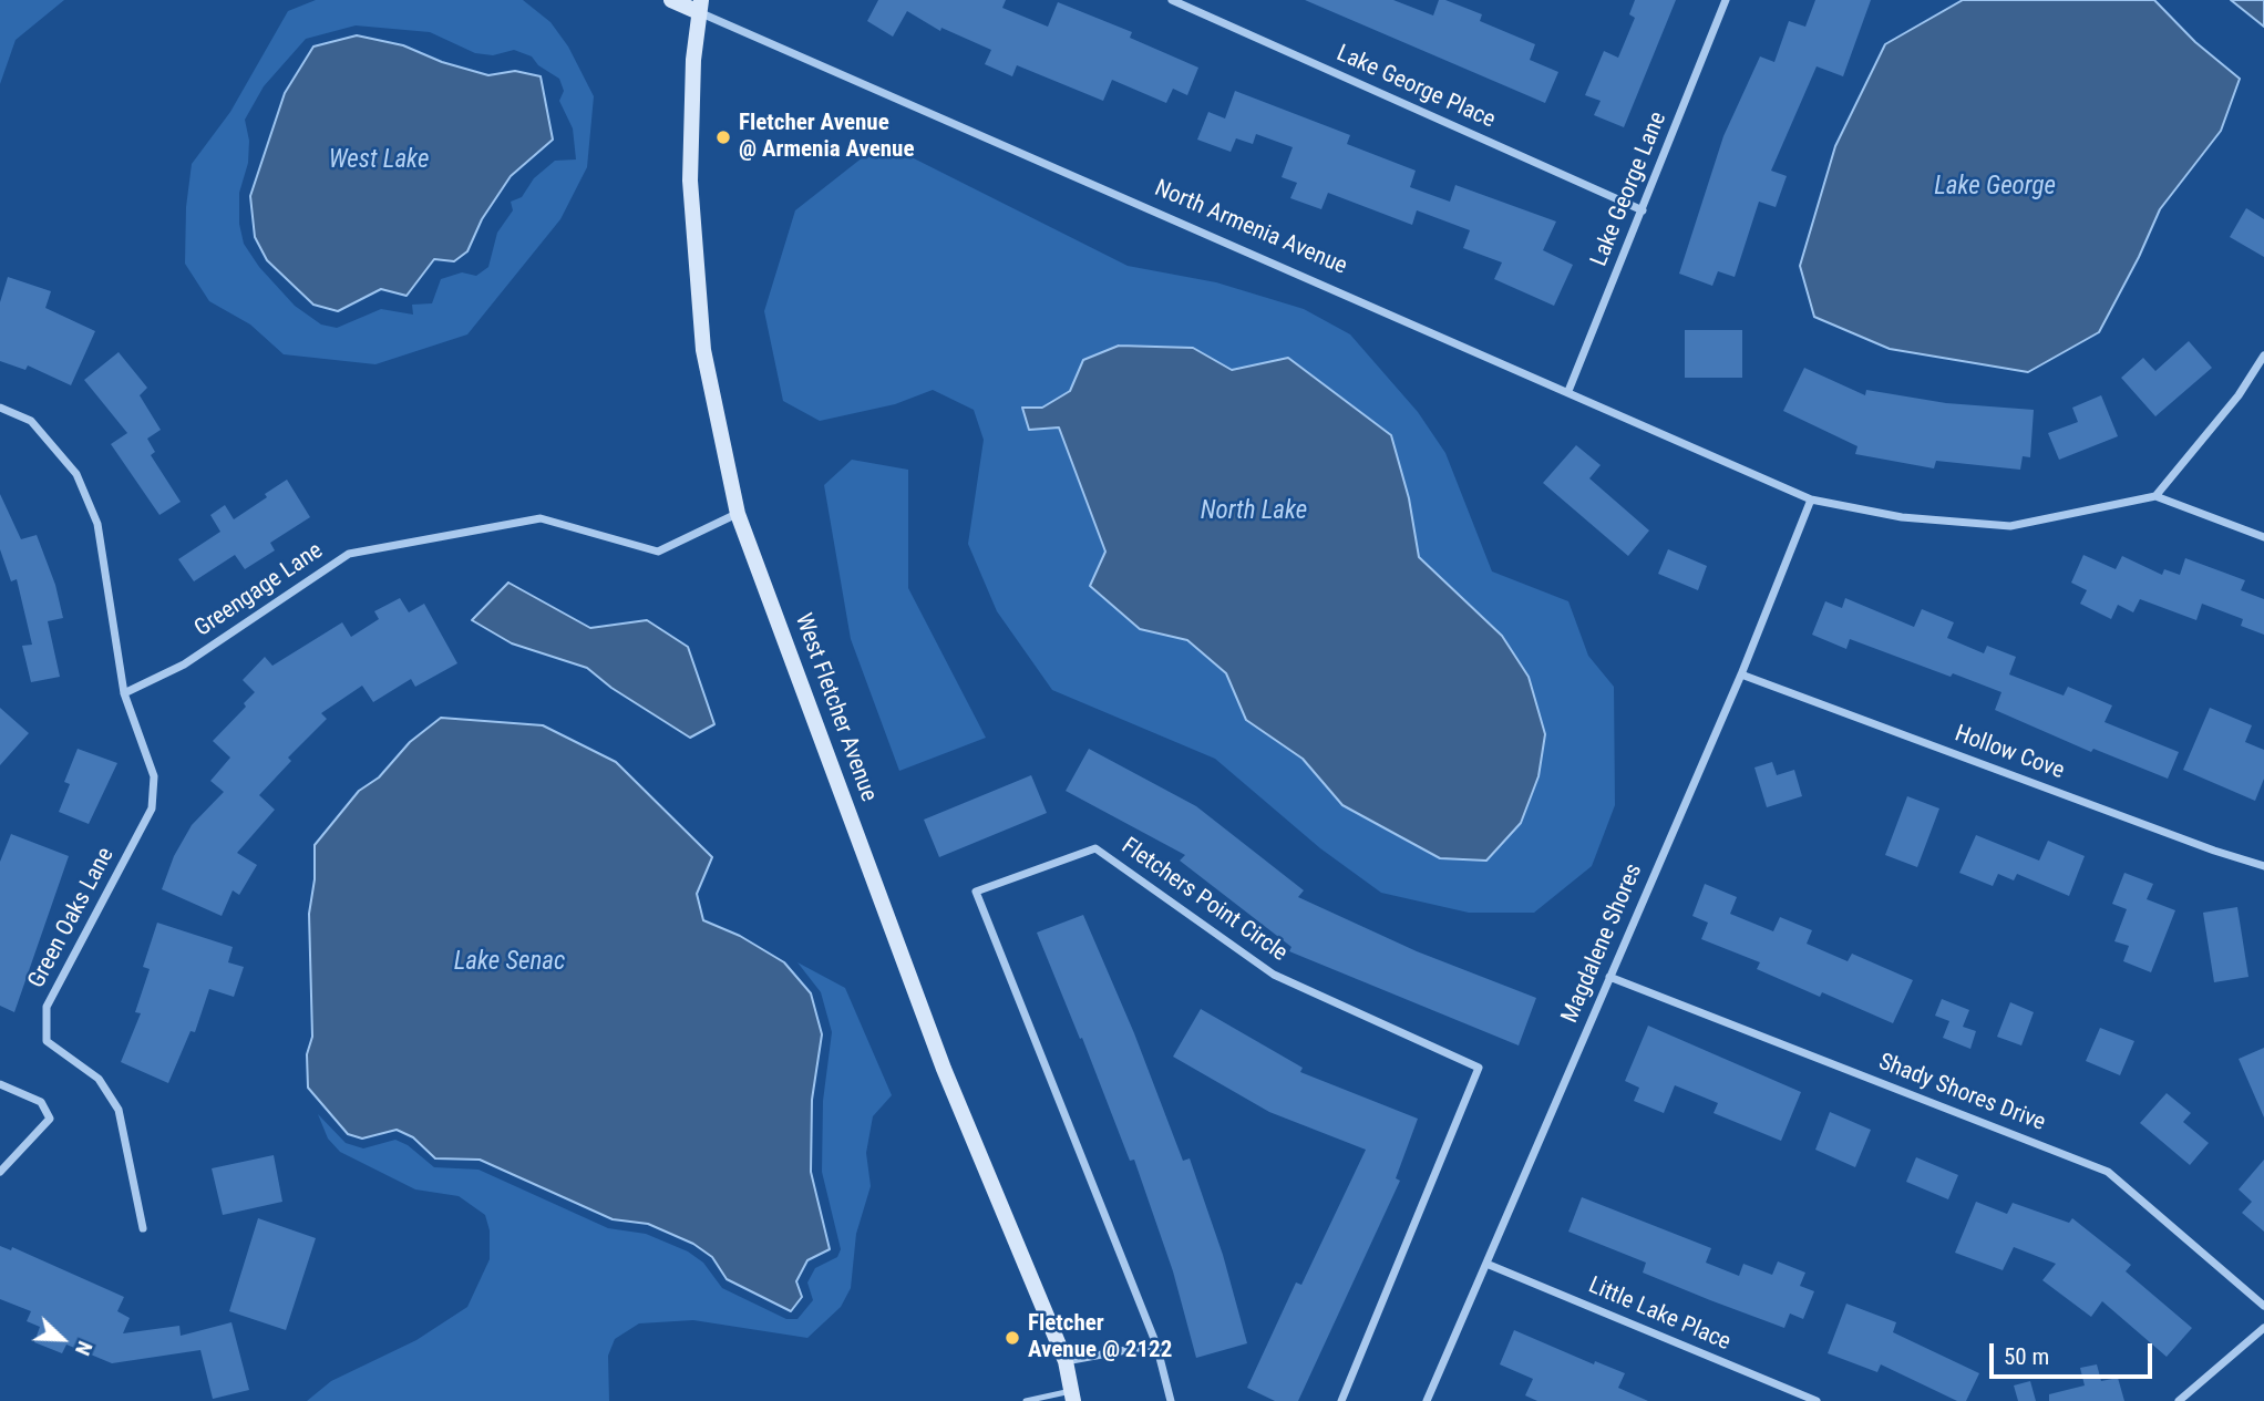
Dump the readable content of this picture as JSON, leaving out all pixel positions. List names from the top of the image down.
{
  "streets": {
    "main road": ["North Armenia Avenue", "West Fletcher Avenue"],
    "street": [
      "Lake George Place",
      "Lake George Lane",
      "Greengage Lane",
      "Hollow Cove",
      "Fletchers Point Circle",
      "Green Oaks Lane",
      "Magdalene Shores",
      "Shady Shores Drive",
      "Little Lake Place"
    ]
  },
  "crossings": [
    ["Lake George Place", "Lake George Lane"],
    ["Lake George Lane", "North Armenia Avenue"],
    ["North Armenia Avenue", "West Fletcher Avenue"],
    ["North Armenia Avenue", "Magdalene Shores"],
    ["Greengage Lane", "West Fletcher Avenue"],
    ["Greengage Lane", "Green Oaks Lane"],
    ["Hollow Cove", "Magdalene Shores"],
    ["Magdalene Shores", "Shady Shores Drive"],
    ["Magdalene Shores", "Little Lake Place"]
  ],
  "water": [
    "West Lake",
    "Lake George",
    "North Lake",
    "Lake Senac"
  ],
  "places": ["Fletcher Avenue @ Armenia Avenue", "Fletcher Avenue @ 2122"],
  "scale_bar": "50 m",
  "north": "bottom right"
}
